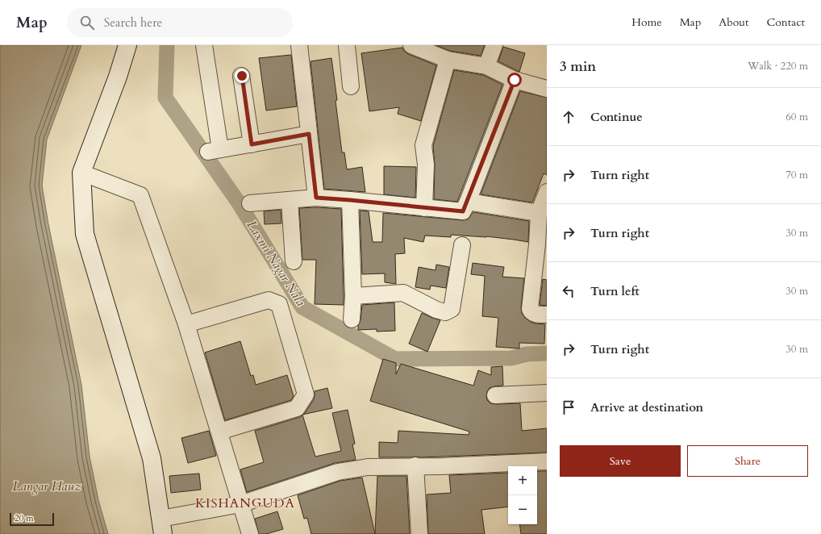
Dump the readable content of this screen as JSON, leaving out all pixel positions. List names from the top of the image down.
{
  "districts": ["KISHANGUDA"],
  "water": ["Laxmi Nagar Nala", "Langar Hauz"],
  "scale_bar": "20 m",
  "page": {
    "header": "Map",
    "search": "Search here",
    "nav": [
      "Home",
      "Map",
      "About",
      "Contact"
    ],
    "heading": ["3 min", "Walk · 220 m"],
    "list": [
      ["Continue", "60 m"],
      ["Turn right", "70 m"],
      ["Turn right", "30 m"],
      ["Turn left", "30 m"],
      ["Turn right", "30 m"],
      "Arrive at destination"
    ],
    "buttons": ["Save", "Share"],
    "map_buttons": ["+", "−"],
    "scale": "20 m"
  }
}
